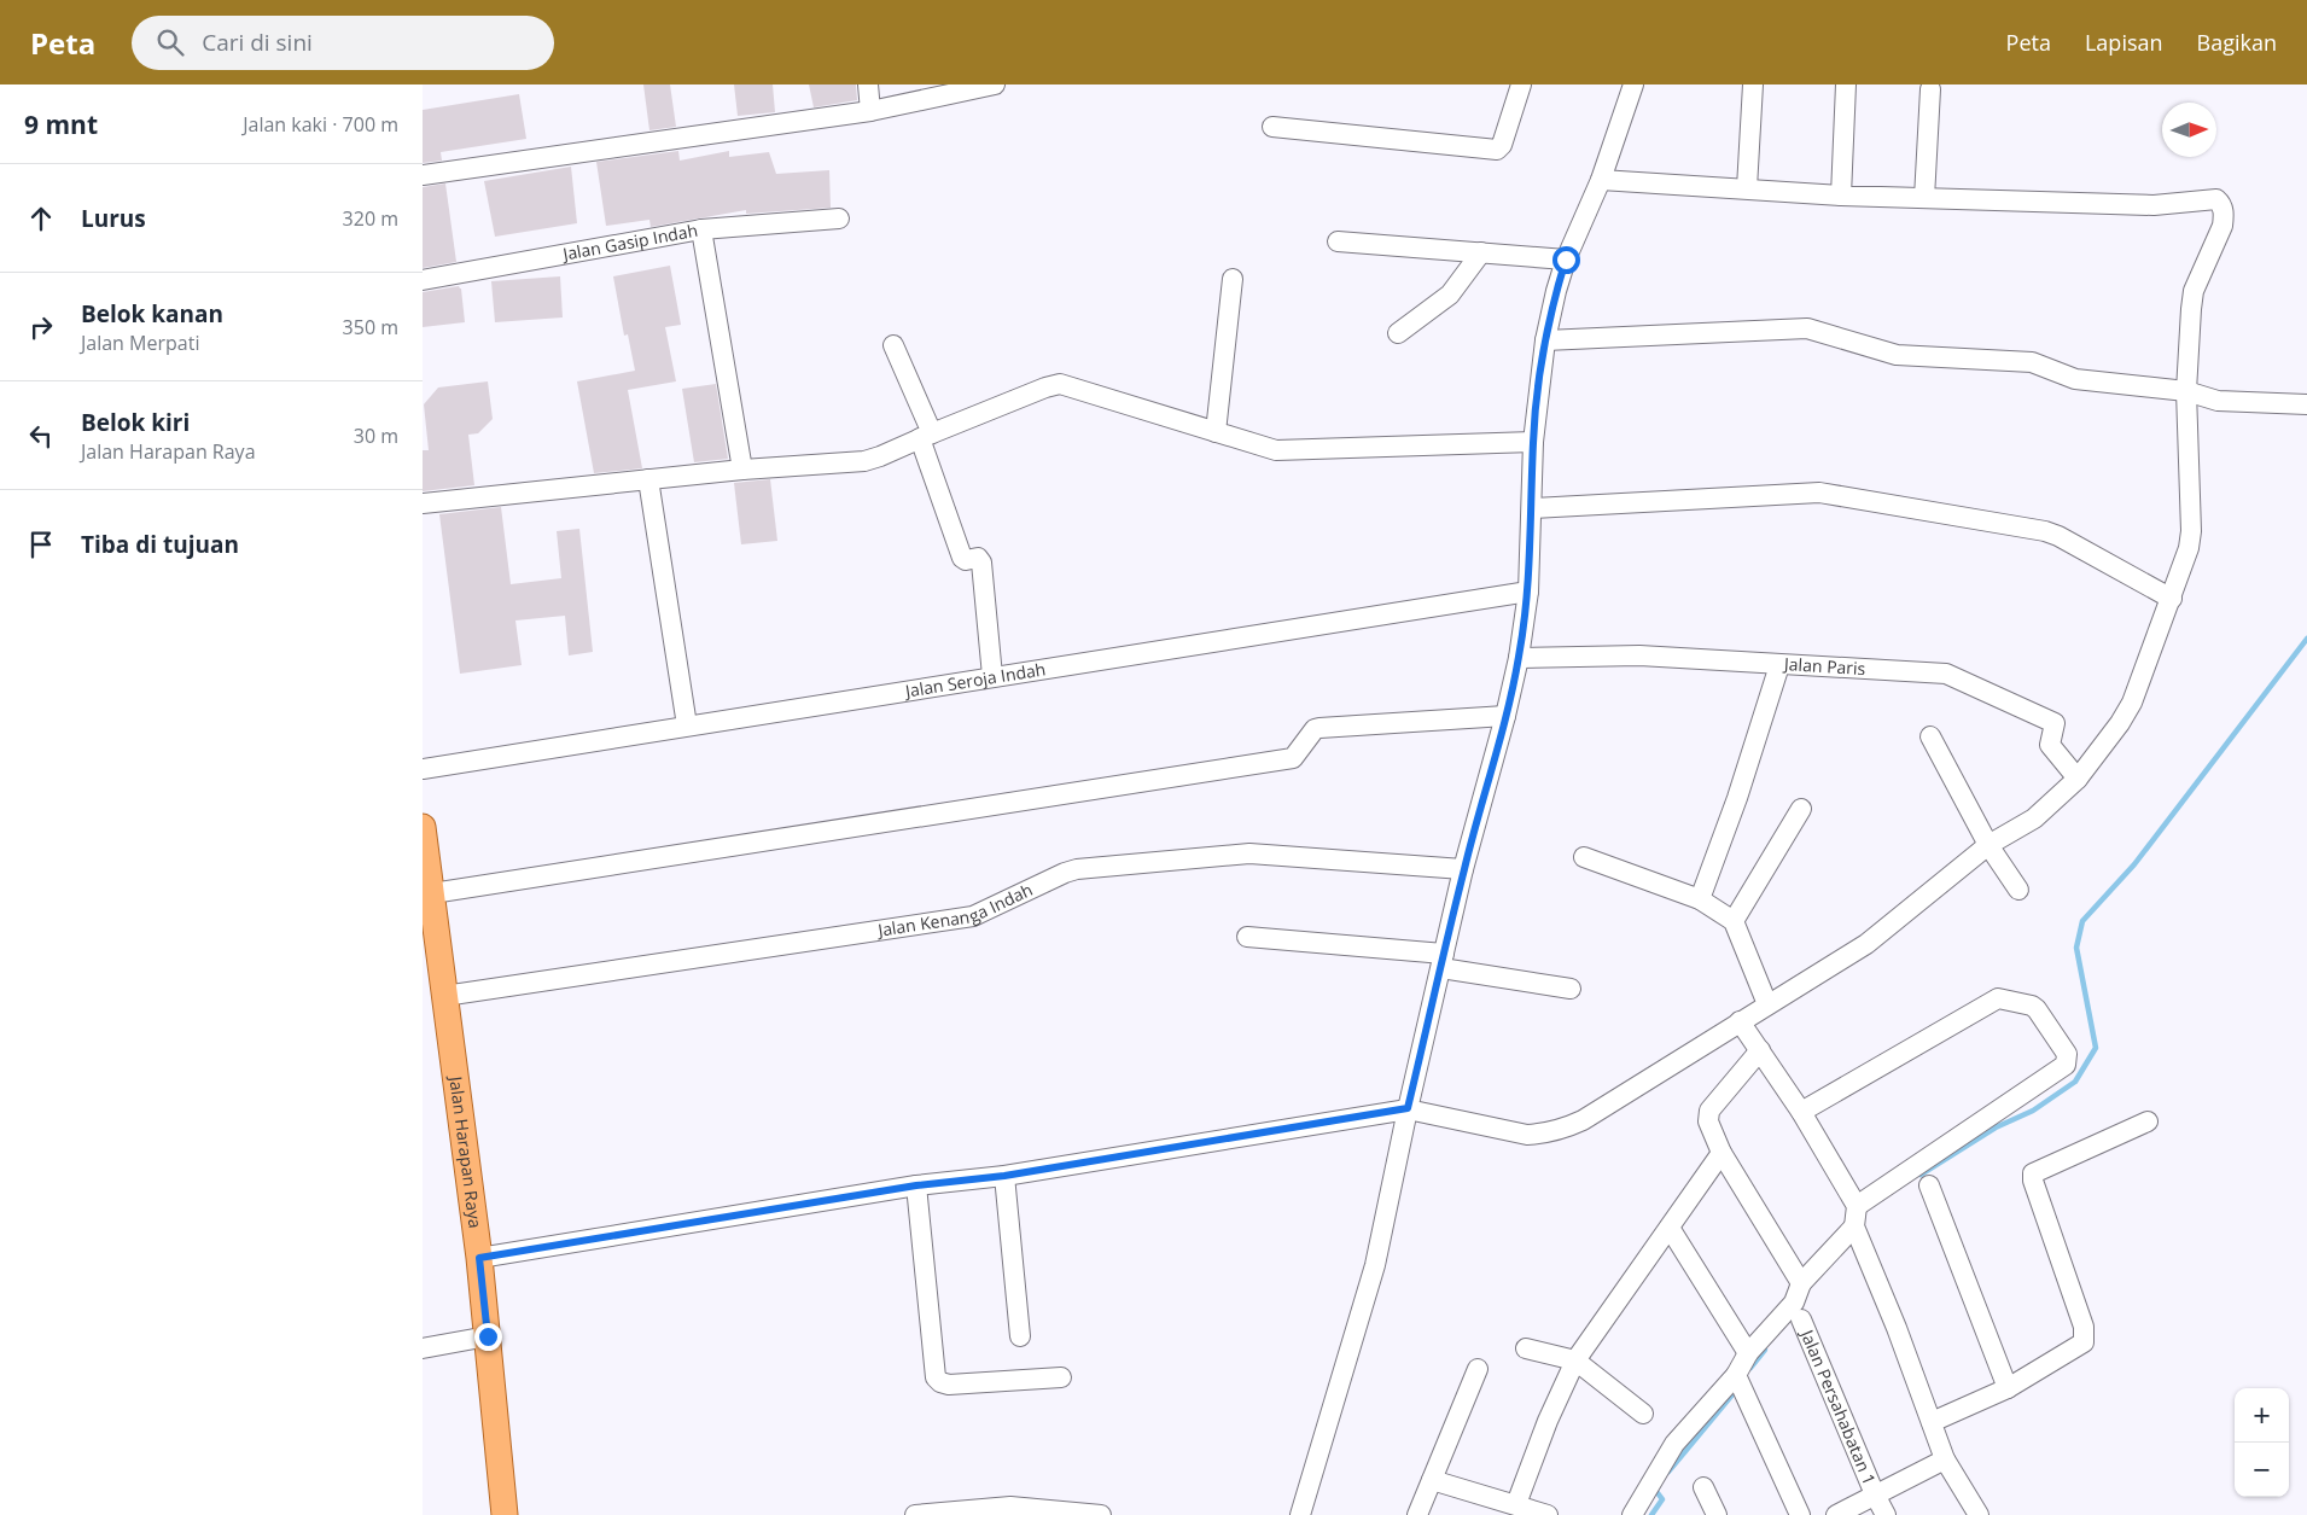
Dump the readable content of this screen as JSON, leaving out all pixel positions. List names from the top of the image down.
{
  "streets": {
    "main road": ["Jalan Harapan Raya"],
    "street": [
      "Jalan Gasip Indah",
      "Jalan Paris",
      "Jalan Seroja Indah",
      "Jalan Kenanga Indah",
      "Jalan Persahabatan 1"
    ]
  },
  "crossings": [
    ["Jalan Kenanga Indah", "Jalan Harapan Raya"]
  ],
  "north": "right",
  "page": {
    "header": "Peta",
    "search": "Cari di sini",
    "nav": ["Peta", "Lapisan", "Bagikan"],
    "heading": ["9 mnt", "Jalan kaki · 700 m"],
    "list": [
      ["Lurus", "320 m"],
      ["Belok kanan", "Jalan Merpati", "350 m"],
      ["Belok kiri", "Jalan Harapan Raya", "30 m"],
      "Tiba di tujuan"
    ],
    "map_buttons": ["+", "−"]
  }
}
